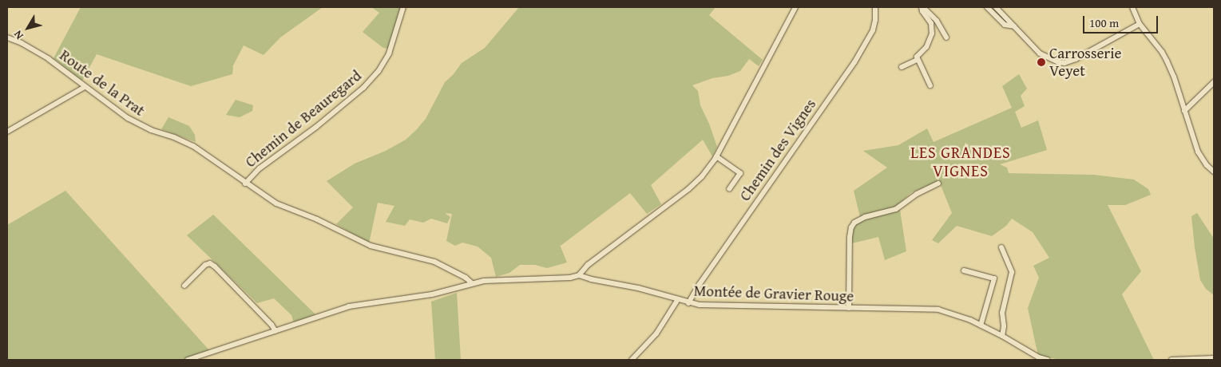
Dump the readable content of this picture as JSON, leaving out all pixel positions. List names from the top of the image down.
{
  "streets": {
    "street": [
      "Route de la Prat",
      "Chemin de Beauregard",
      "Chemin des Vignes",
      "Montée de Gravier Rouge"
    ]
  },
  "crossings": [
    ["Route de la Prat", "Chemin de Beauregard"],
    ["Route de la Prat", "Montée de Gravier Rouge"],
    ["Chemin des Vignes", "Montée de Gravier Rouge"]
  ],
  "districts": ["LES GRANDES VIGNES"],
  "places": ["Carrosserie Veyet"],
  "scale_bar": "100 m",
  "north": "bottom left"
}
